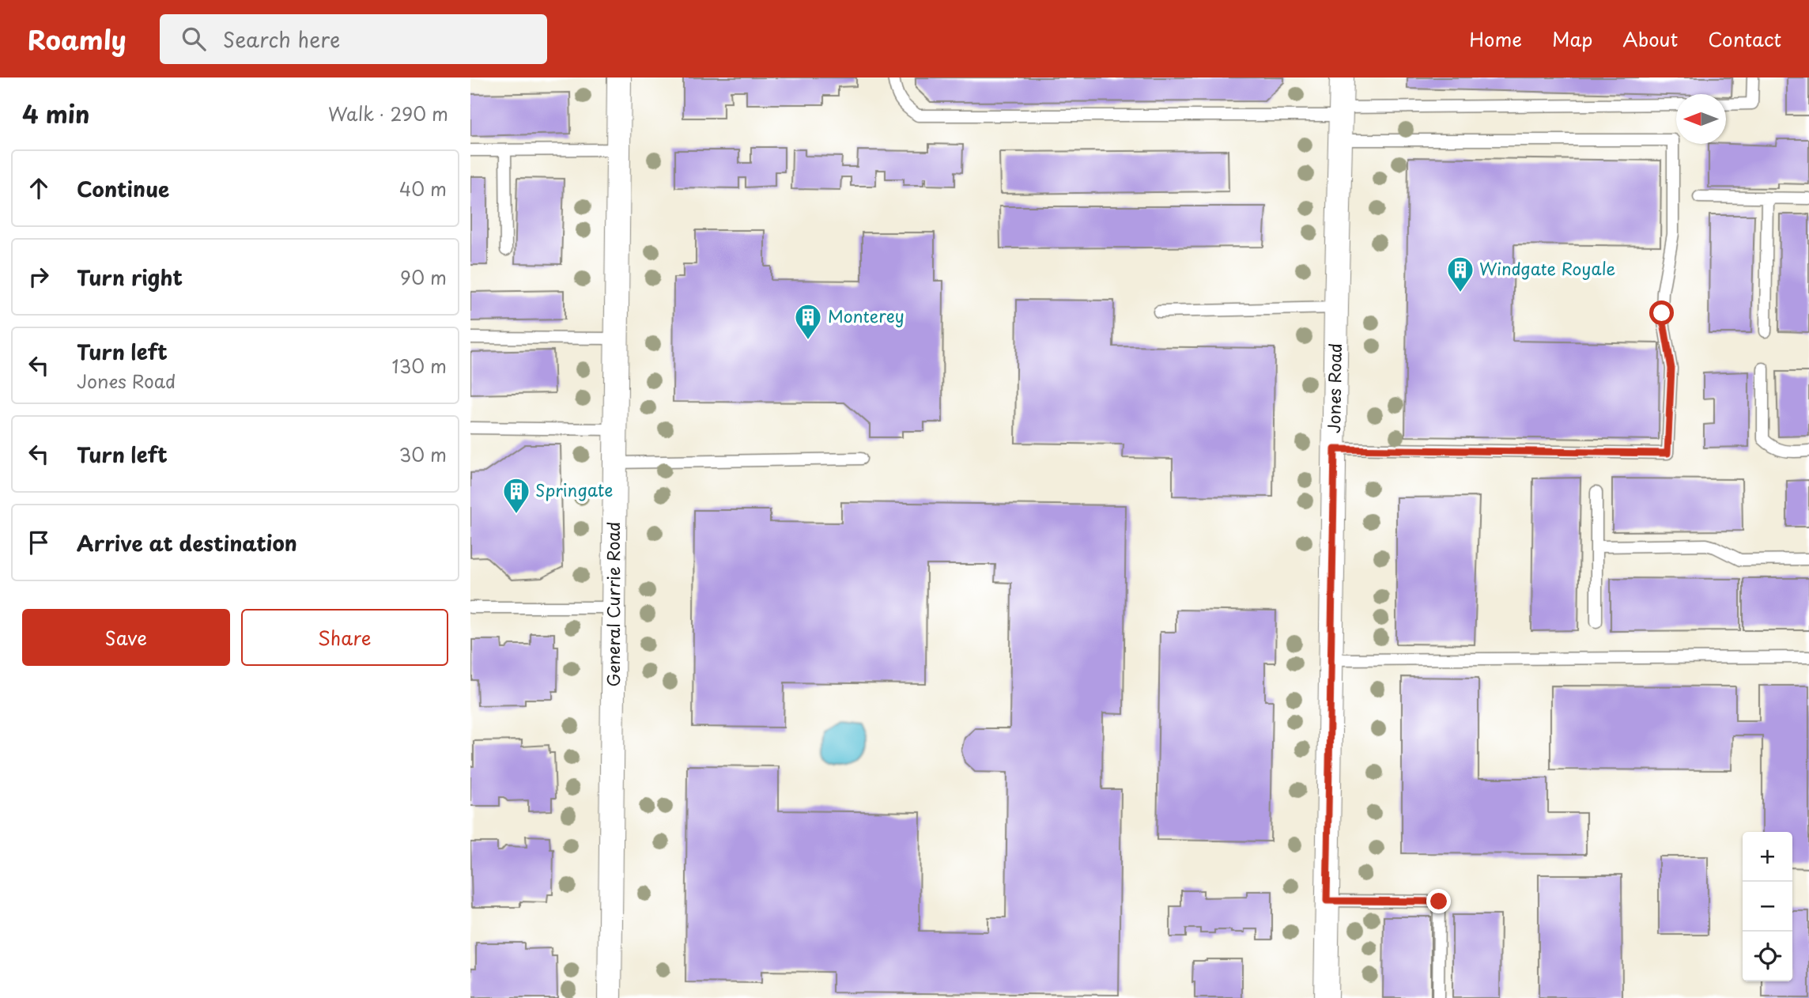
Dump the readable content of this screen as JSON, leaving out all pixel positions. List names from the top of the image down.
{
  "streets": {
    "street": ["Jones Road", "General Currie Road"]
  },
  "places": {
    "building": ["Windgate Royale", "Monterey", "Springate"]
  },
  "north": "left",
  "page": {
    "header": "Roamly",
    "search": "Search here",
    "nav": [
      "Home",
      "Map",
      "About",
      "Contact"
    ],
    "heading": ["4 min", "Walk · 290 m"],
    "list": [
      ["Continue", "40 m"],
      ["Turn right", "90 m"],
      ["Turn left", "Jones Road", "130 m"],
      ["Turn left", "30 m"],
      "Arrive at destination"
    ],
    "buttons": ["Save", "Share"],
    "map_buttons": ["+", "−"]
  }
}
